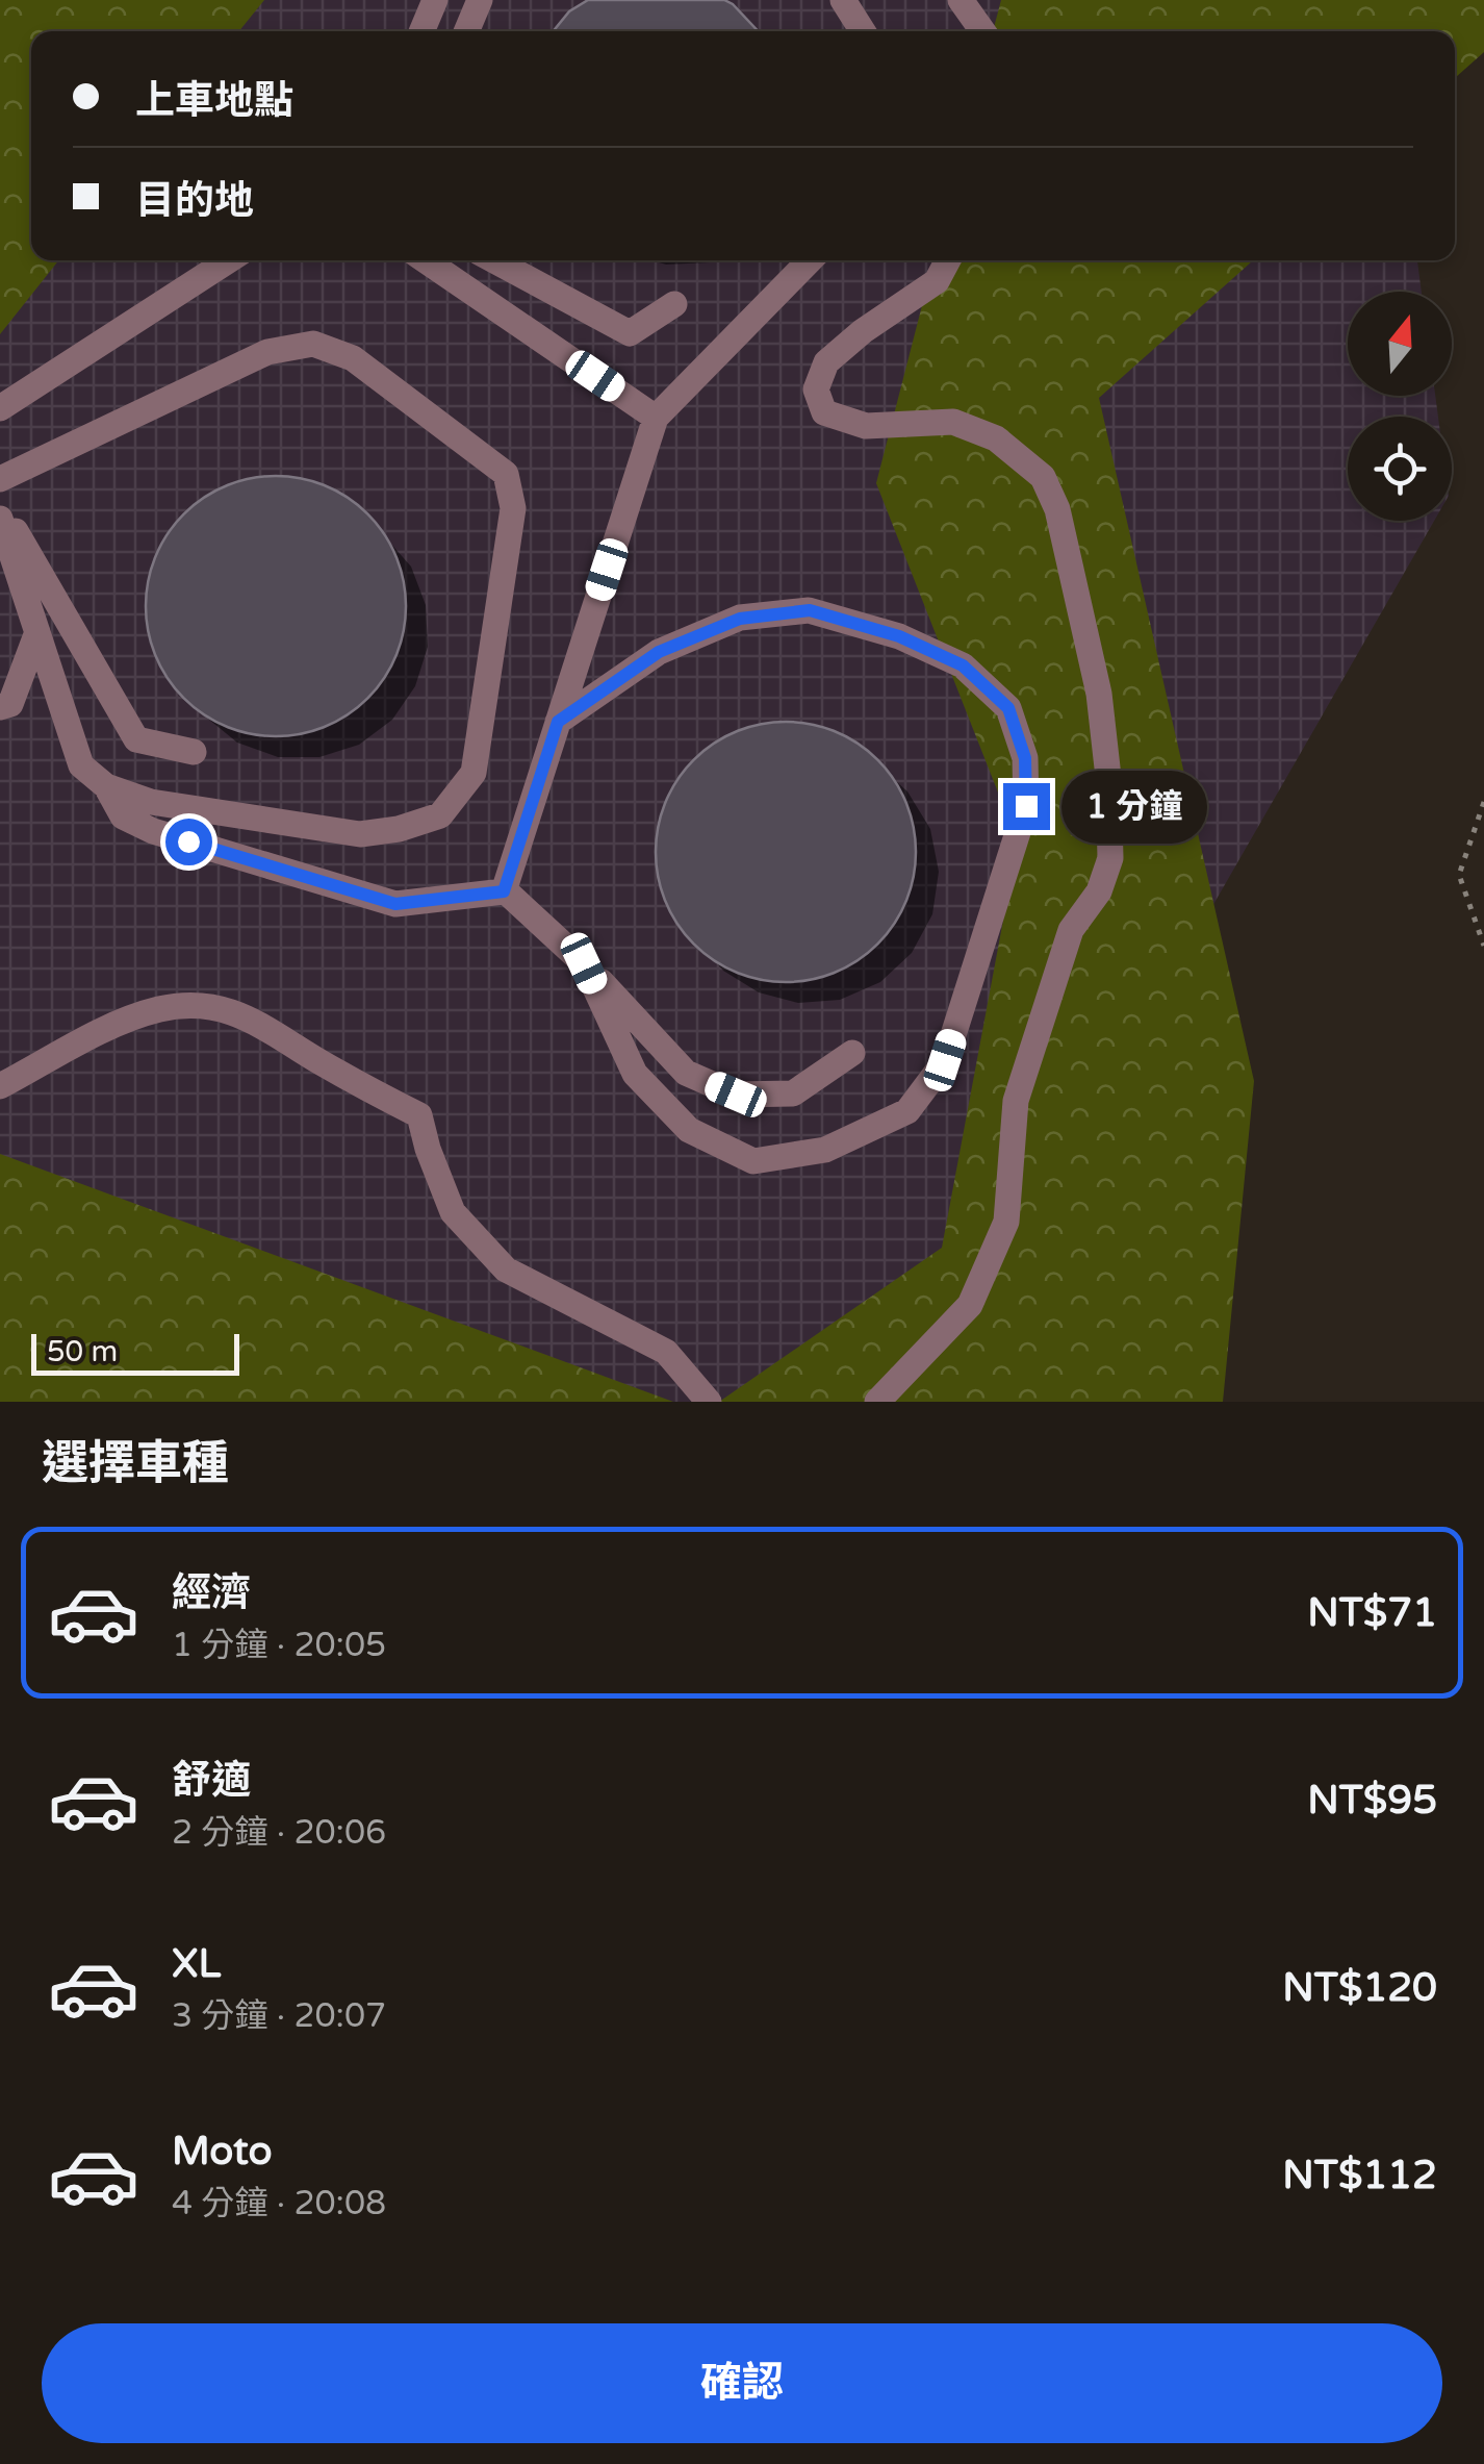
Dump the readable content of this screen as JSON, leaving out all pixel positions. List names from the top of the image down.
{
  "scale_bar": "50 m",
  "north": "top",
  "page": {
    "banner": ["上車地點", "目的地"],
    "bubble": "1 分鐘",
    "scale": "50 m",
    "heading": "選擇車種",
    "list": [
      {
        "name": "經濟",
        "note": "1 分鐘 · 20:05",
        "value": "NT$71"
      },
      {
        "name": "舒適",
        "note": "2 分鐘 · 20:06",
        "value": "NT$95"
      },
      {
        "name": "XL",
        "note": "3 分鐘 · 20:07",
        "value": "NT$120"
      },
      {
        "name": "Moto",
        "note": "4 分鐘 · 20:08",
        "value": "NT$112"
      }
    ],
    "buttons": "確認"
  }
}
